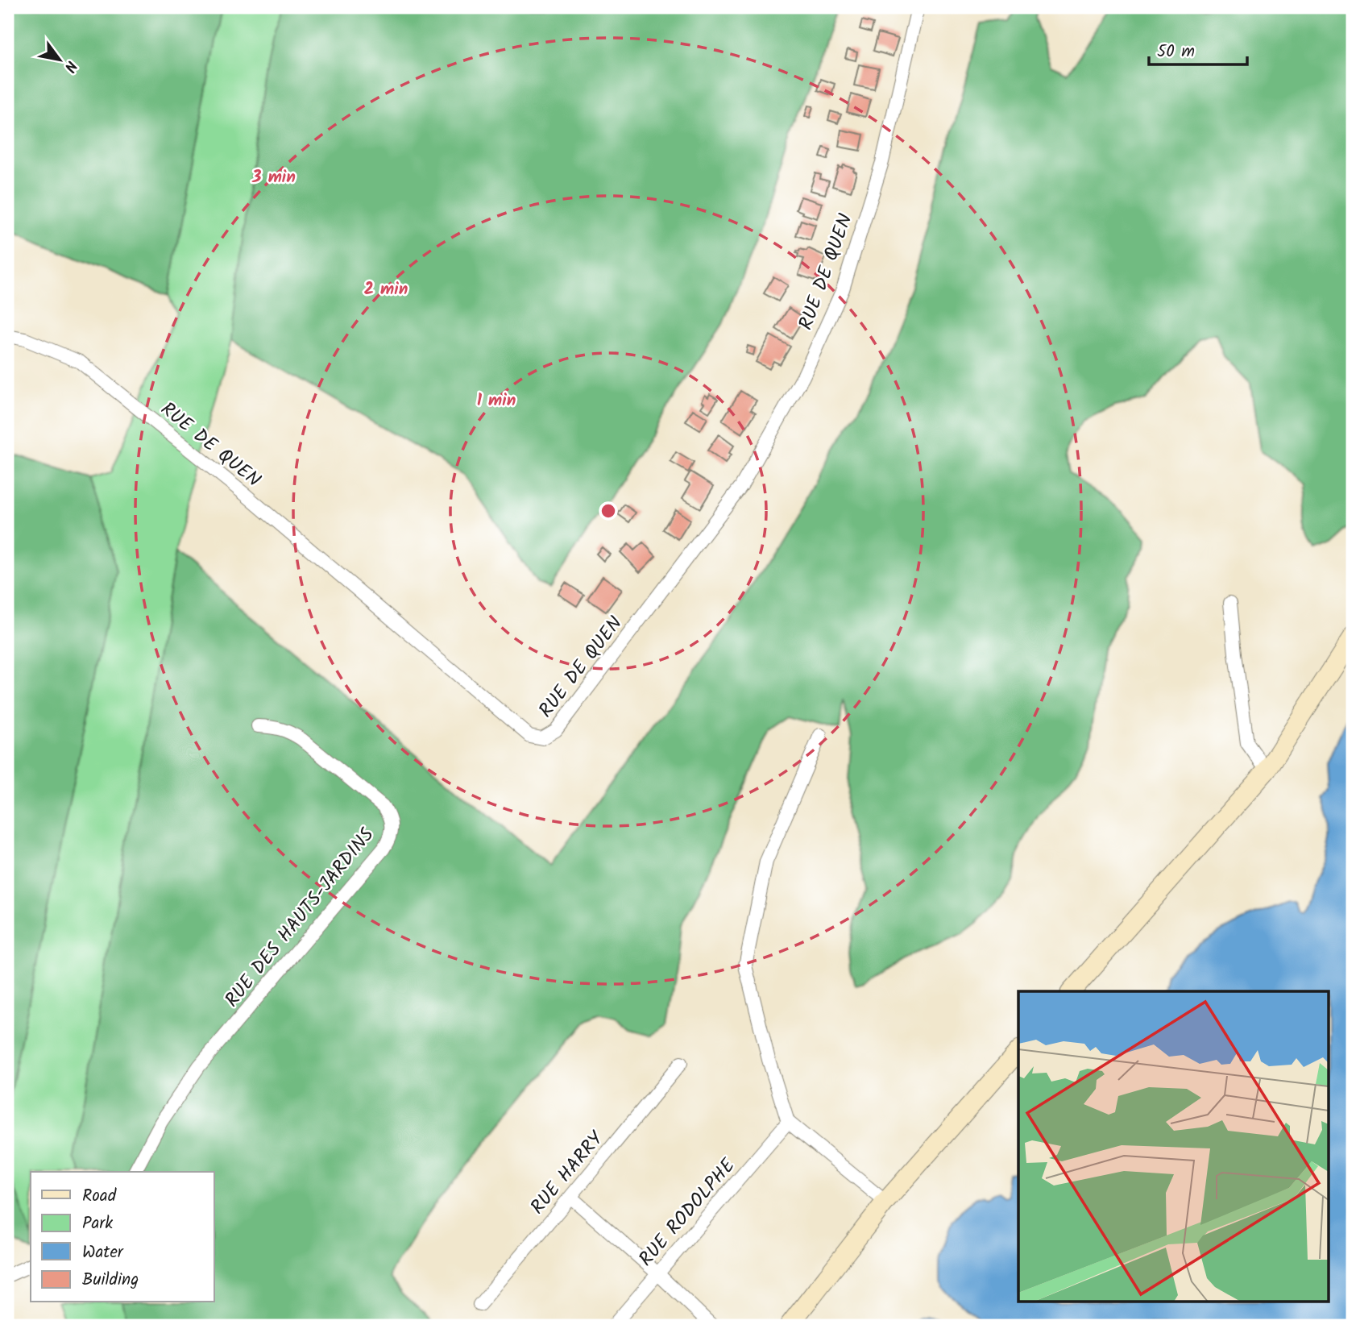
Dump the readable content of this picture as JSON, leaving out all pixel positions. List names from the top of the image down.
{
  "streets": {
    "street": [
      "RUE DE QUEN",
      "RUE DES HAUTS-JARDINS",
      "RUE HARRY",
      "RUE RODOLPHE"
    ]
  },
  "legend": [
    "Road",
    "Park",
    "Water",
    "Building"
  ],
  "scale_bar": "50 m",
  "north": "bottom right",
  "rings": ["3 min", "2 min", "1 min"]
}
